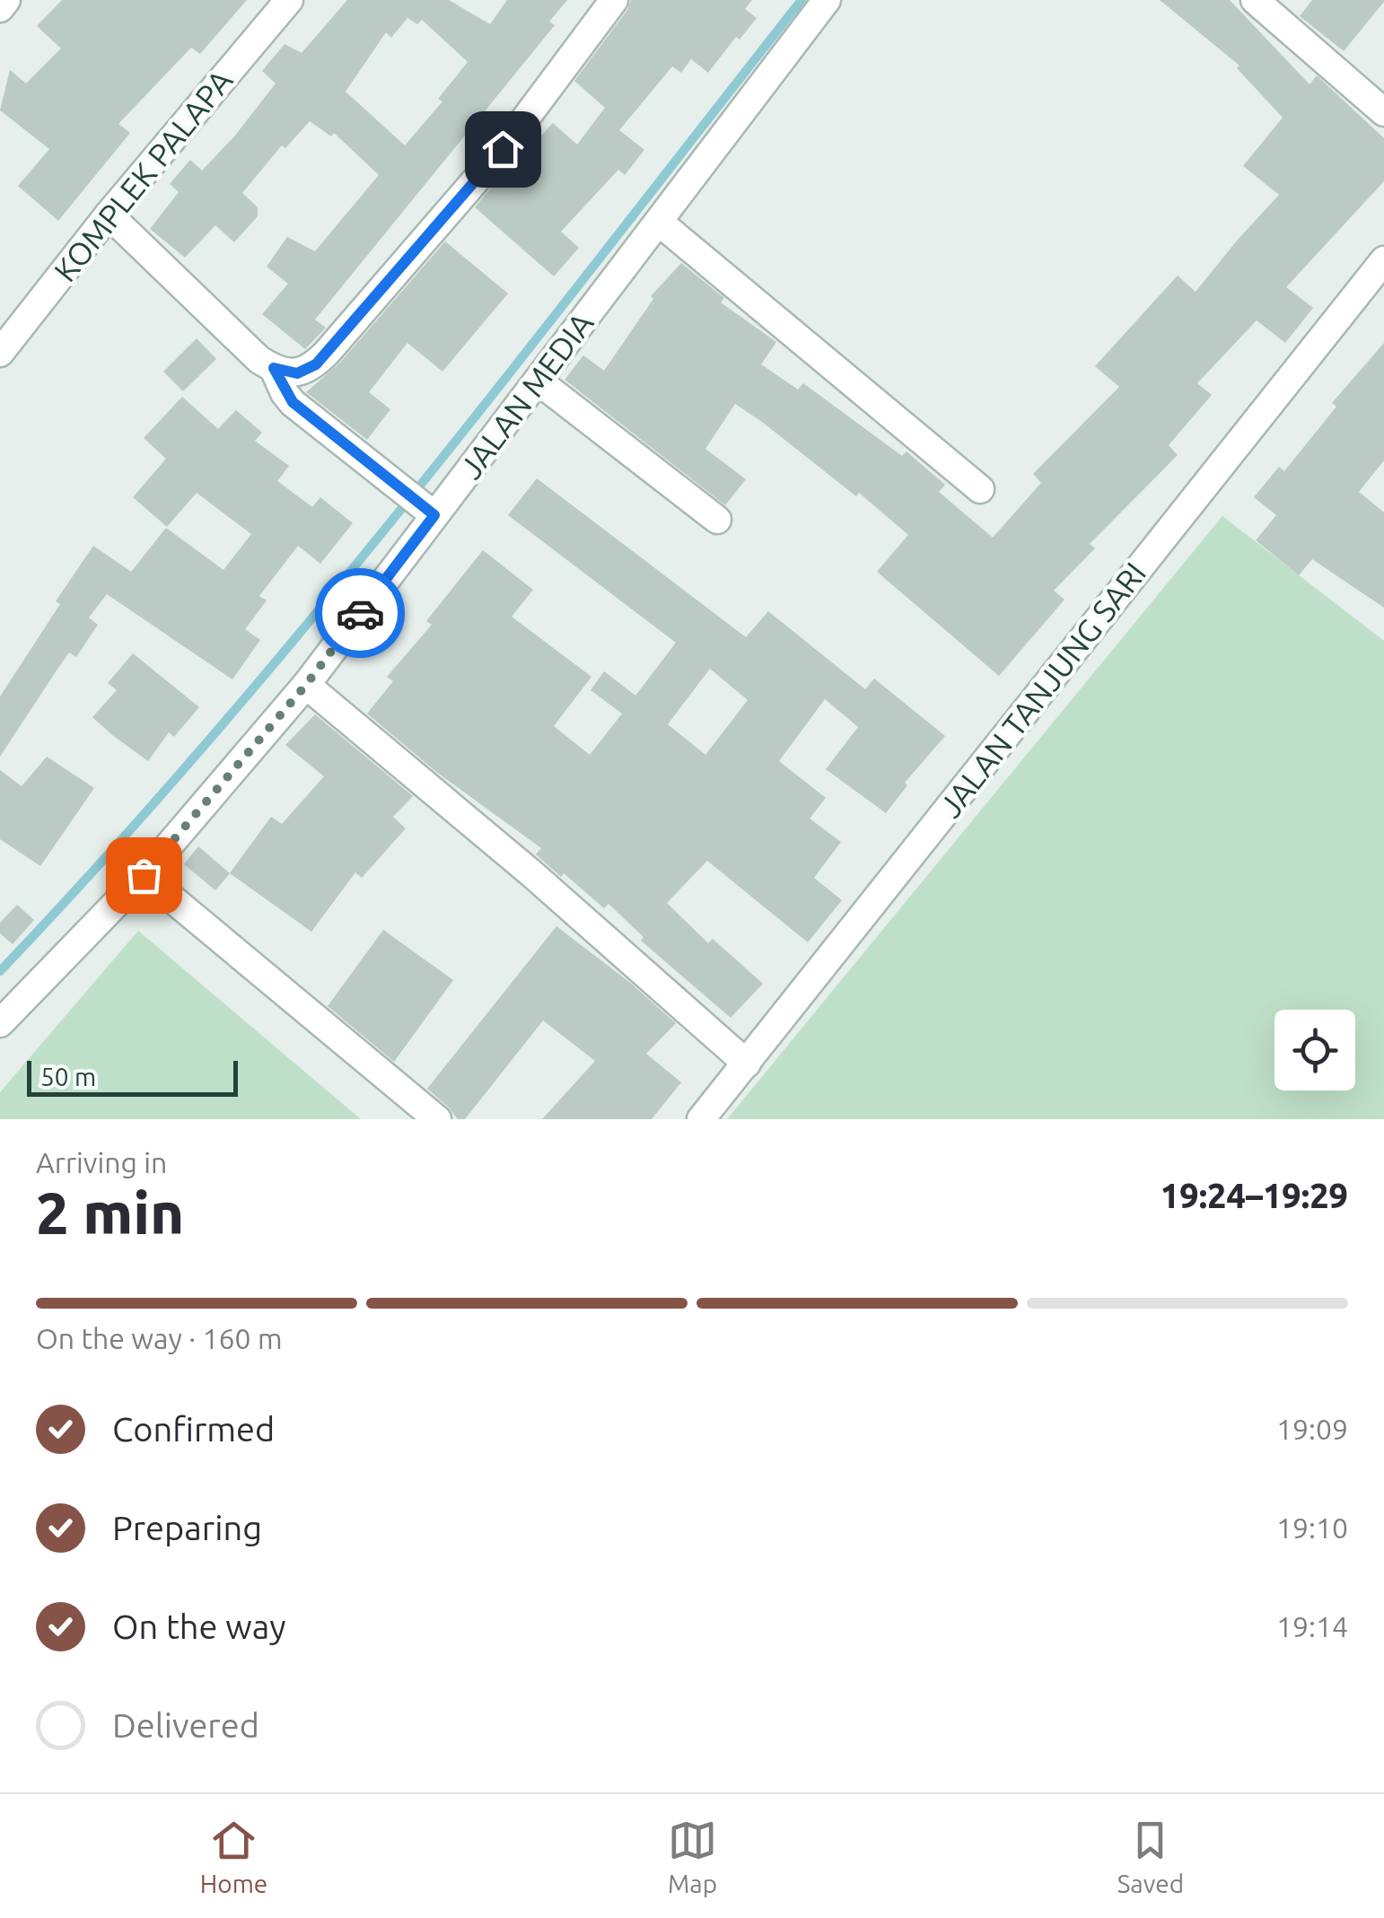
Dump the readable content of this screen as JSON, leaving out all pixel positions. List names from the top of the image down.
{
  "streets": {
    "street": ["KOMPLEK PALAPA", "JALAN MEDIA", "JALAN TANJUNG SARI"]
  },
  "scale_bar": "50 m",
  "page": {
    "scale": "50 m",
    "heading": ["2 min", "Arriving in", "19:24–19:29"],
    "bar": "On the way · 160 m",
    "list": [
      ["Confirmed", "19:09"],
      ["Preparing", "19:10"],
      ["On the way", "19:14"],
      "Delivered"
    ],
    "tabs": ["Home", "Map", "Saved"]
  }
}
